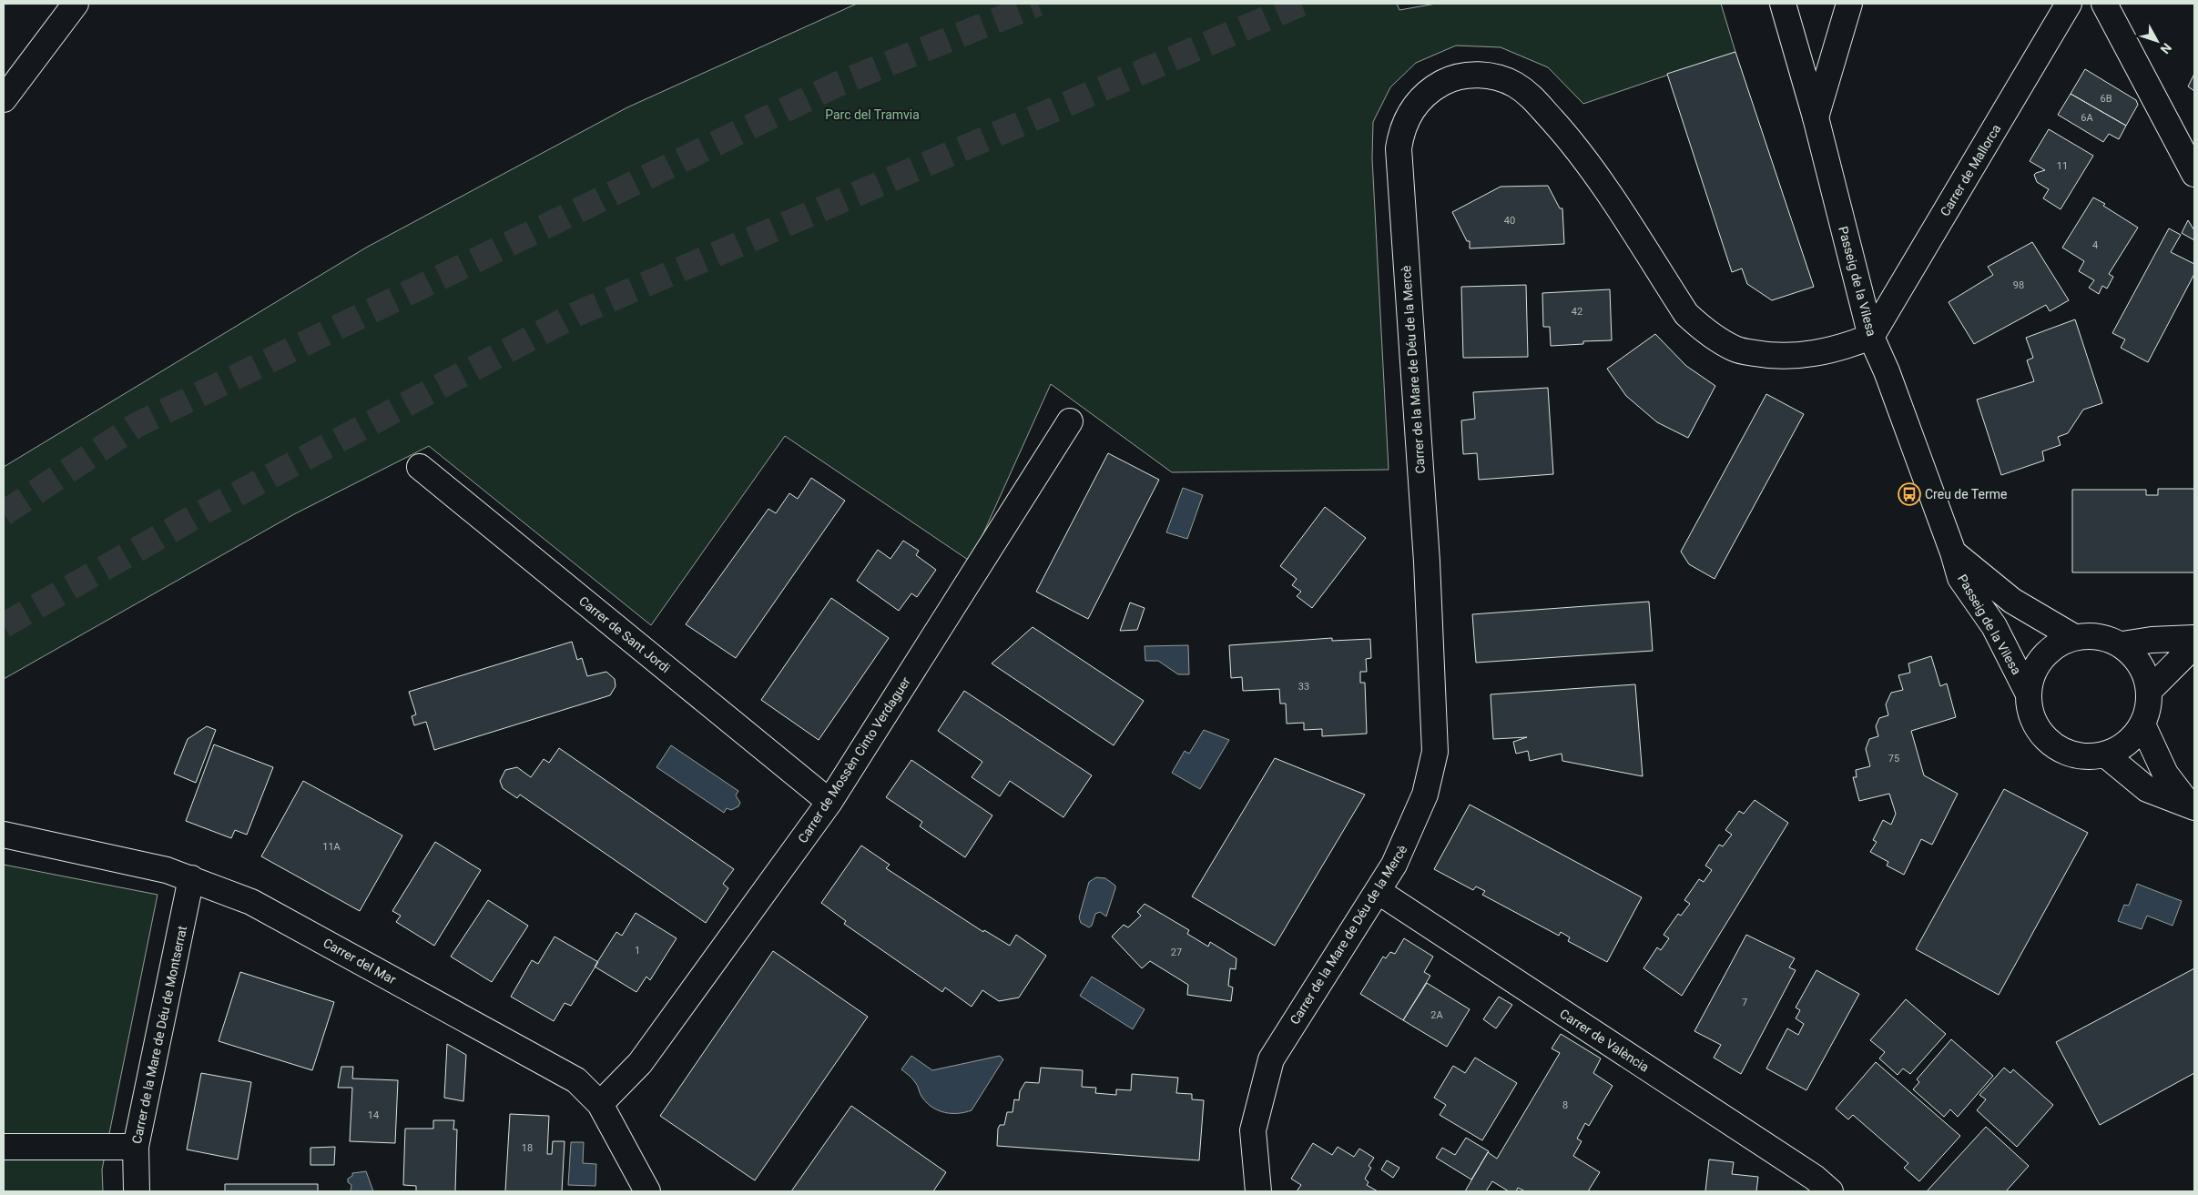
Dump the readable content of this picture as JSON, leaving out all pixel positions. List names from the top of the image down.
{
  "streets": {
    "main road": [
      "Carrer de Mallorca",
      "Passeig de la Vilesa",
      "Carrer de la Mare de Déu de la Mercè",
      "Carrer de Sant Jordi",
      "Carrer de Mossèn Cinto Verdaguer",
      "Carrer del Mar",
      "Carrer de la Mare de Déu de Montserrat",
      "Carrer de València"
    ]
  },
  "crossings": [
    ["Carrer de Mallorca", "Passeig de la Vilesa"],
    ["Carrer de Mallorca", "Carrer de la Mare de Déu de la Mercè"],
    ["Passeig de la Vilesa", "Carrer de la Mare de Déu de la Mercè"],
    ["Carrer de la Mare de Déu de la Mercè", "Carrer de València"],
    ["Carrer de Sant Jordi", "Carrer de Mossèn Cinto Verdaguer"],
    ["Carrer de Mossèn Cinto Verdaguer", "Carrer del Mar"],
    ["Carrer del Mar", "Carrer de la Mare de Déu de Montserrat"]
  ],
  "parks": ["Parc del Tramvia"],
  "places": {
    "bus stop": ["Creu de Terme"]
  },
  "house_numbers": [
    "6B",
    "6A",
    "11",
    "40",
    "4",
    "98",
    "42",
    "33",
    "75",
    "11A",
    "1",
    "27",
    "7",
    "2A",
    "8",
    "14",
    "18"
  ],
  "north": "bottom right"
}
